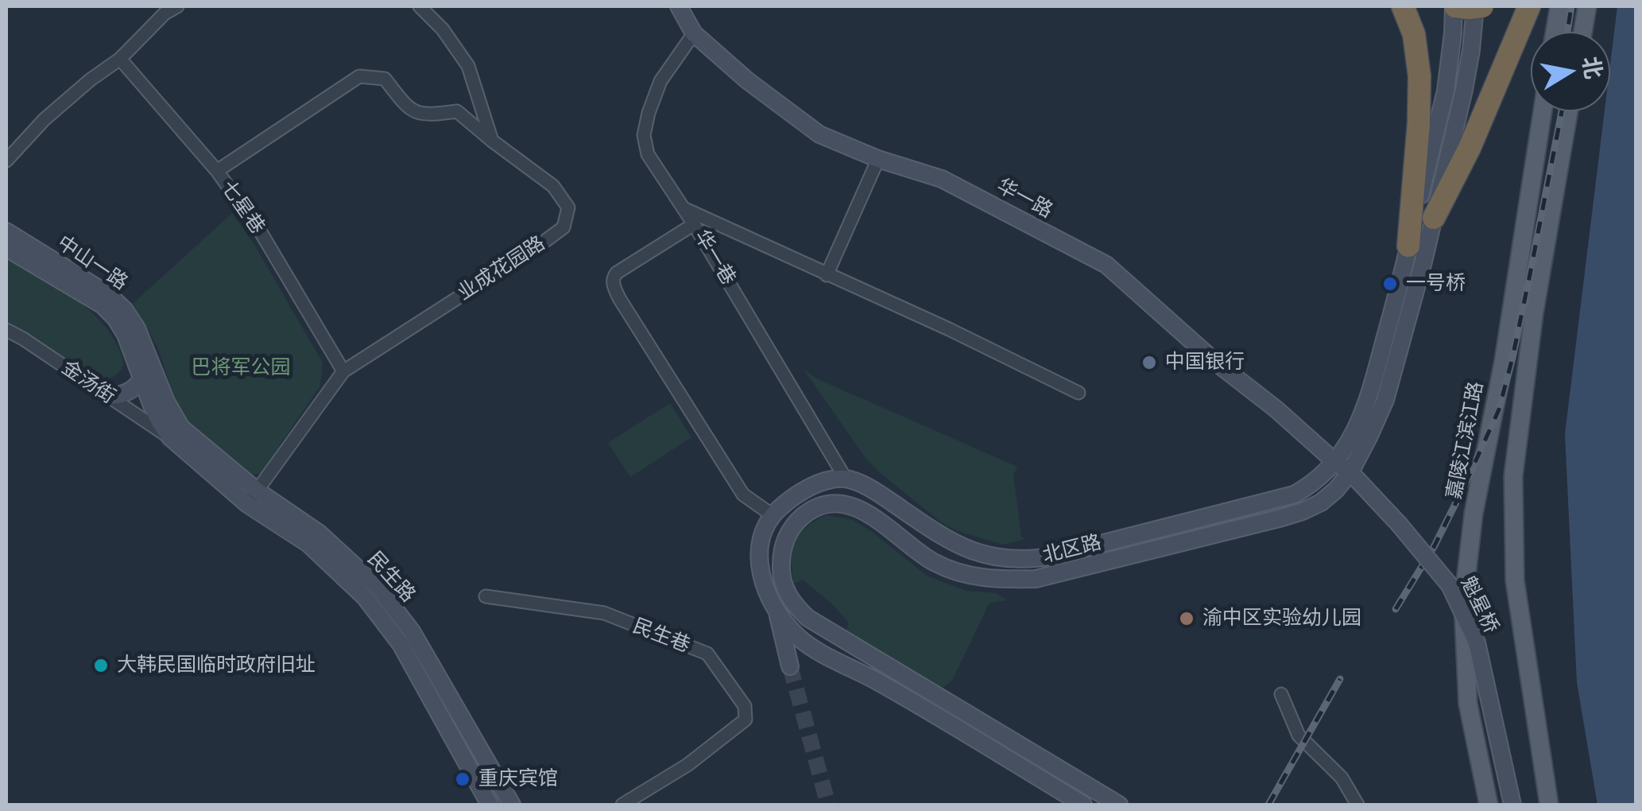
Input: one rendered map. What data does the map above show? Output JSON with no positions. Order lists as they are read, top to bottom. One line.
{"streets":{"main road":["华一路","中山一路","嘉陵江滨江路","北区路","民生路","魁星桥"],"street":["七星巷","华一巷","业成花园路","金汤街","民生巷"]},"crossings":[["华一路","华一巷"],["华一路","北区路"],["华一路","魁星桥"],["七星巷","业成花园路"],["华一巷","北区路"],["中山一路","金汤街"],["中山一路","民生路"],["业成花园路","民生路"],["金汤街","民生路"],["北区路","魁星桥"]],"parks":["巴将军公园"],"places":["一号桥","中国银行","渝中区实验幼儿园","大韩民国临时政府旧址","重庆宾馆"],"north":"right"}
